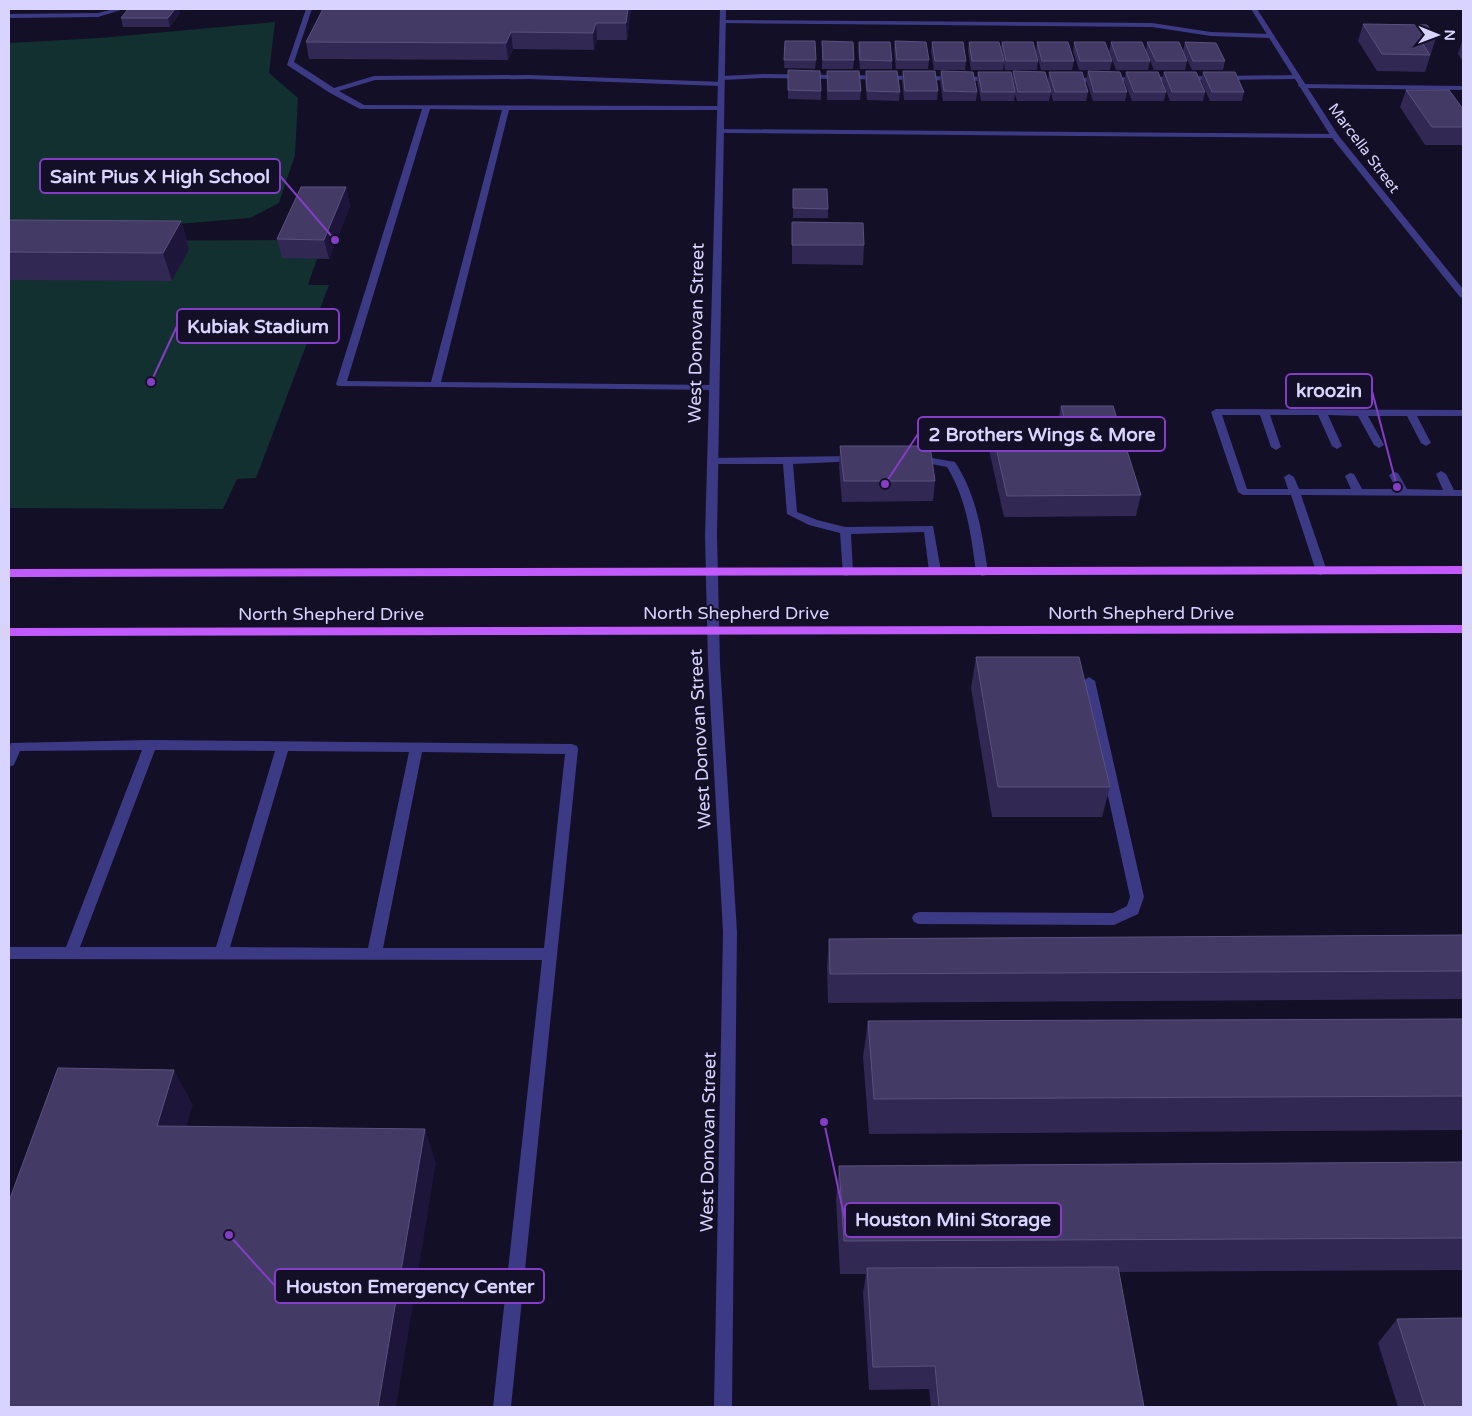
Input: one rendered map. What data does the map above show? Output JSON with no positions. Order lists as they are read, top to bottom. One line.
{"streets":{"main road":["North Shepherd Drive"],"street":["Marcella Street","West Donovan Street"]},"crossings":[["West Donovan Street","North Shepherd Drive"]],"places":["Saint Pius X High School","Kubiak Stadium","2 Brothers Wings & More","kroozin","Houston Mini Storage","Houston Emergency Center"],"north":"right"}
